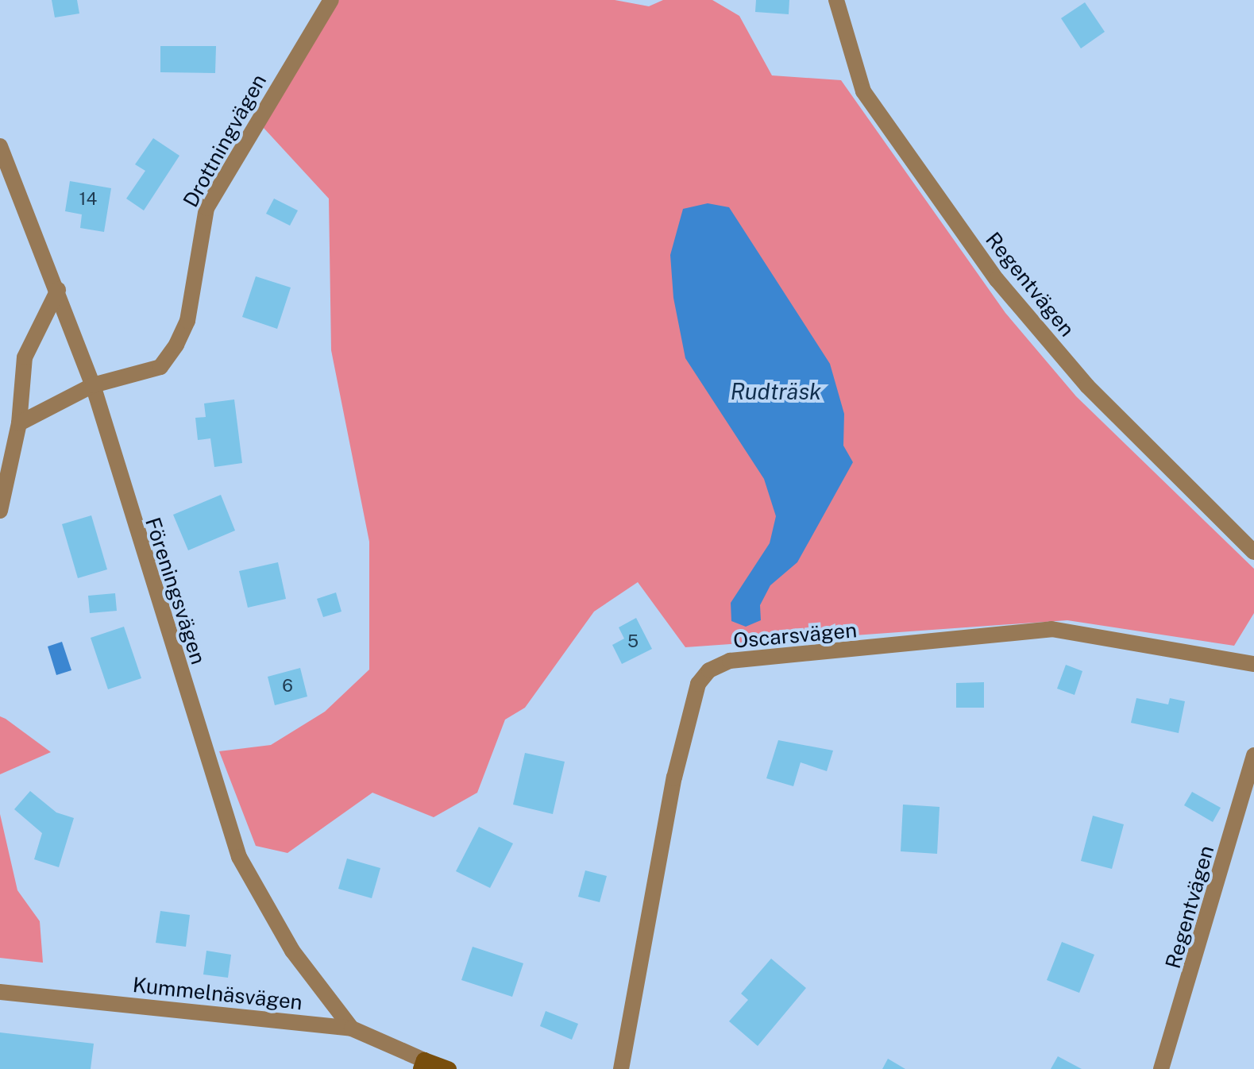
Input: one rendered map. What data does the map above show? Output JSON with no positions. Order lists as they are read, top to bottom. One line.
{"streets":{"street":["Drottningvägen","Regentvägen","Föreningsvägen","Oscarsvägen","Kummelnäsvägen"]},"crossings":[["Drottningvägen","Föreningsvägen"],["Föreningsvägen","Kummelnäsvägen"]],"water":["Rudträsk"],"house_numbers":["14","5","6"]}
